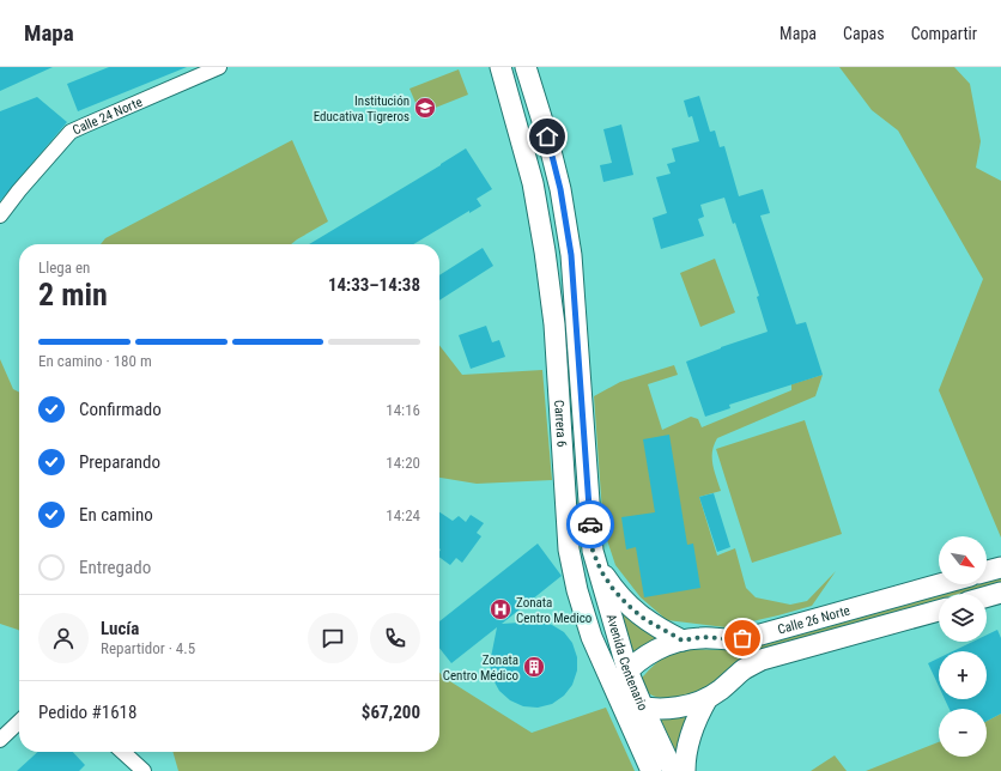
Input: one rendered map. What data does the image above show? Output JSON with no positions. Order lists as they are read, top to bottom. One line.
{"streets":{"main road":["Carrera 6","Calle 26 Norte","Avenida Centenario"],"street":["Calle 24 Norte"]},"crossings":[["Carrera 6","Calle 26 Norte"],["Calle 26 Norte","Avenida Centenario"]],"places":{"school or university":["Institución Educativa Tigreros"],"hospital":["Zonata Centro Medico"],"building":["Zonata Centro Médico"]},"north":"bottom right","page":{"header":"Mapa","nav":["Mapa","Capas","Compartir"],"heading":["2 min","Llega en","14:33–14:38"],"panel":["Lucía","Repartidor · 4.5","Pedido #1618","$67,200"],"bar":"En camino · 180 m","list":[["Confirmado","14:16"],["Preparando","14:20"],["En camino","14:24"],"Entregado"],"map_buttons":["+","−"]}}
